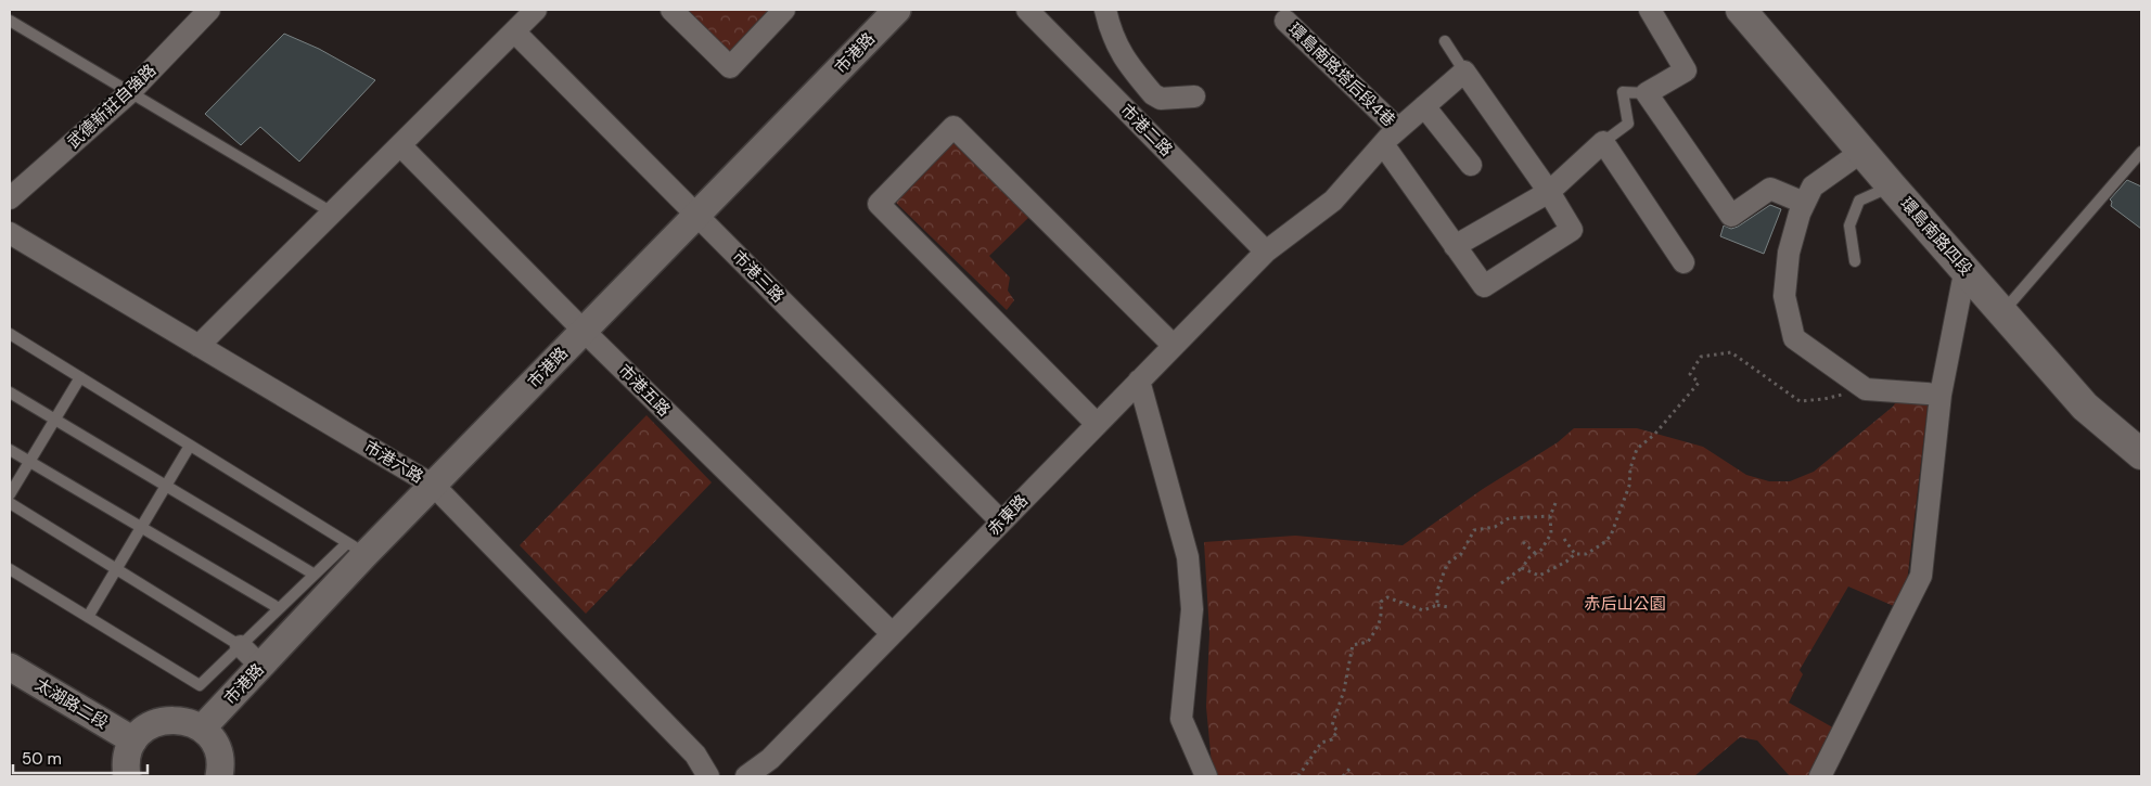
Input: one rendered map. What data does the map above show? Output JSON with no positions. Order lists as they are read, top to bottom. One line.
{"streets":{"main road":["環島南路四段"],"street":["市港路","環島南路塔后段4巷","武德新莊自強路","市港二路","市港三路","市港五路","市港六路","赤東路","太湖路二段"]},"crossings":[["市港路","市港三路"],["市港路","市港五路"],["市港路","市港六路"],["環島南路塔后段4巷","赤東路"],["市港二路","赤東路"],["市港三路","赤東路"],["市港五路","赤東路"]],"parks":["赤后山公園"],"scale_bar":"50 m"}
